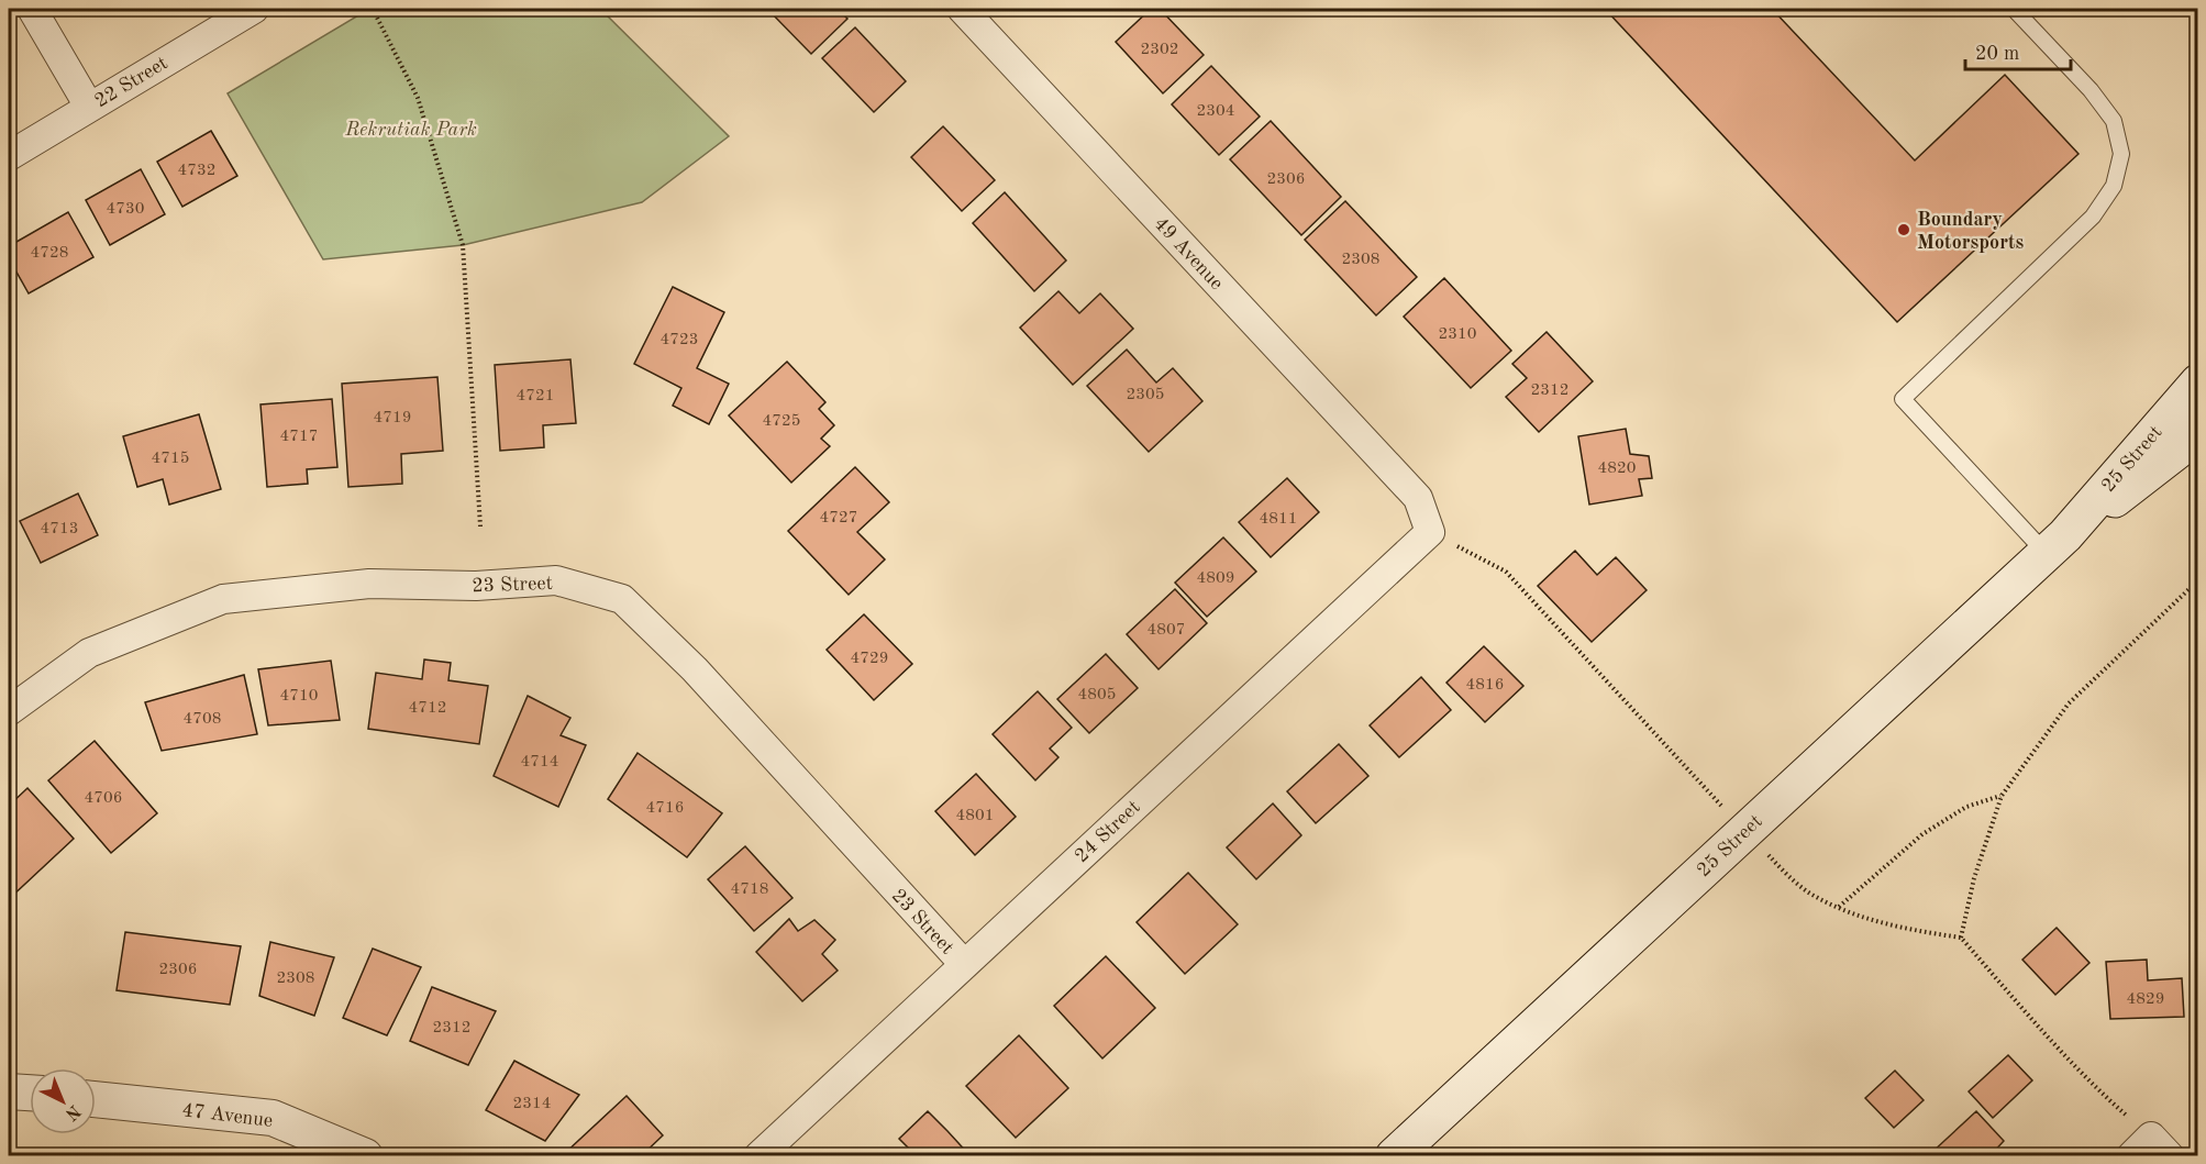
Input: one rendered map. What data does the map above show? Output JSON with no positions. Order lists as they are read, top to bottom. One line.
{"streets":{"main road":["25 Street"],"street":["22 Street","49 Avenue","23 Street","24 Street","47 Avenue"]},"crossings":[["49 Avenue","24 Street"],["23 Street","24 Street"]],"parks":["Rekrutiak Park"],"places":["Boundary Motorsports"],"house_numbers":["2302","2304","4732","2306","4730","4728","2308","2310","4723","2312","2305","4721","4719","4725","4717","4715","4820","4727","4811","4713","4809","4807","4729","4816","4805","4710","4712","4708","4714","4706","4716","4801","4718","2306","2308","4829","2312","2314"],"scale_bar":"20 m","north":"bottom right"}
